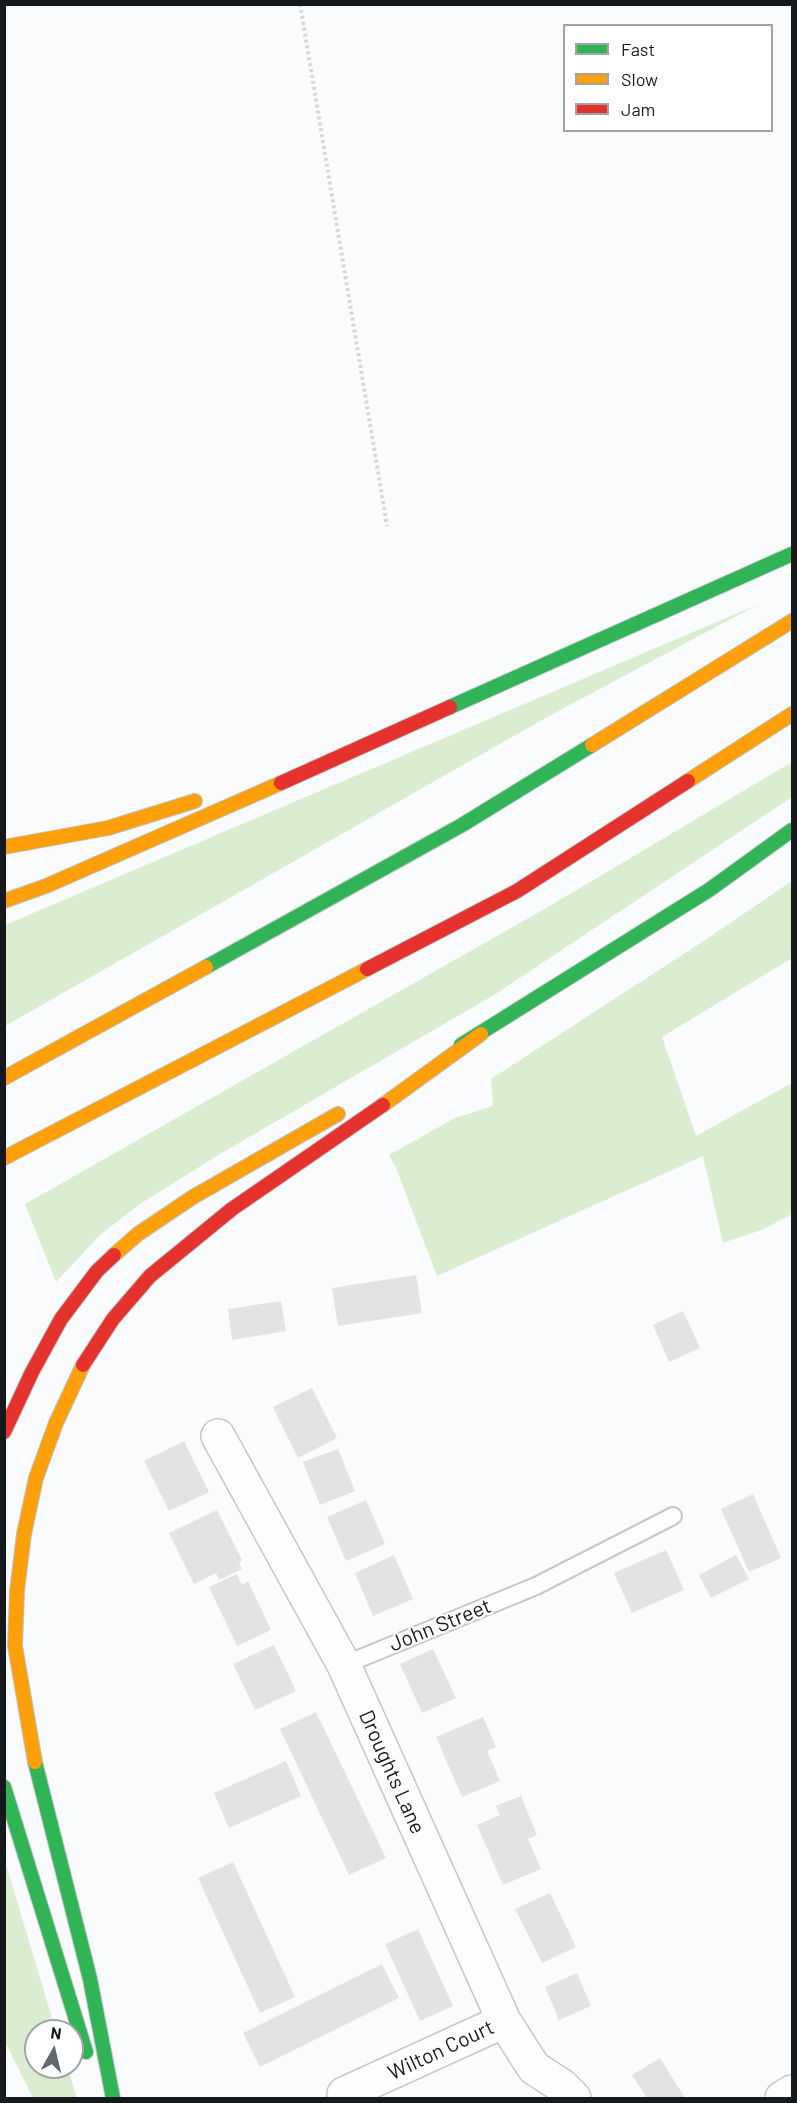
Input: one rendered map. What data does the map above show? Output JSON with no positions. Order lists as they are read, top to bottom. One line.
{"streets":{"street":["Droughts Lane","Wilton Court"],"lane":["John Street"]},"crossings":[["John Street","Droughts Lane"],["Droughts Lane","Wilton Court"]],"legend":["Fast","Slow","Jam"],"north":"top"}
